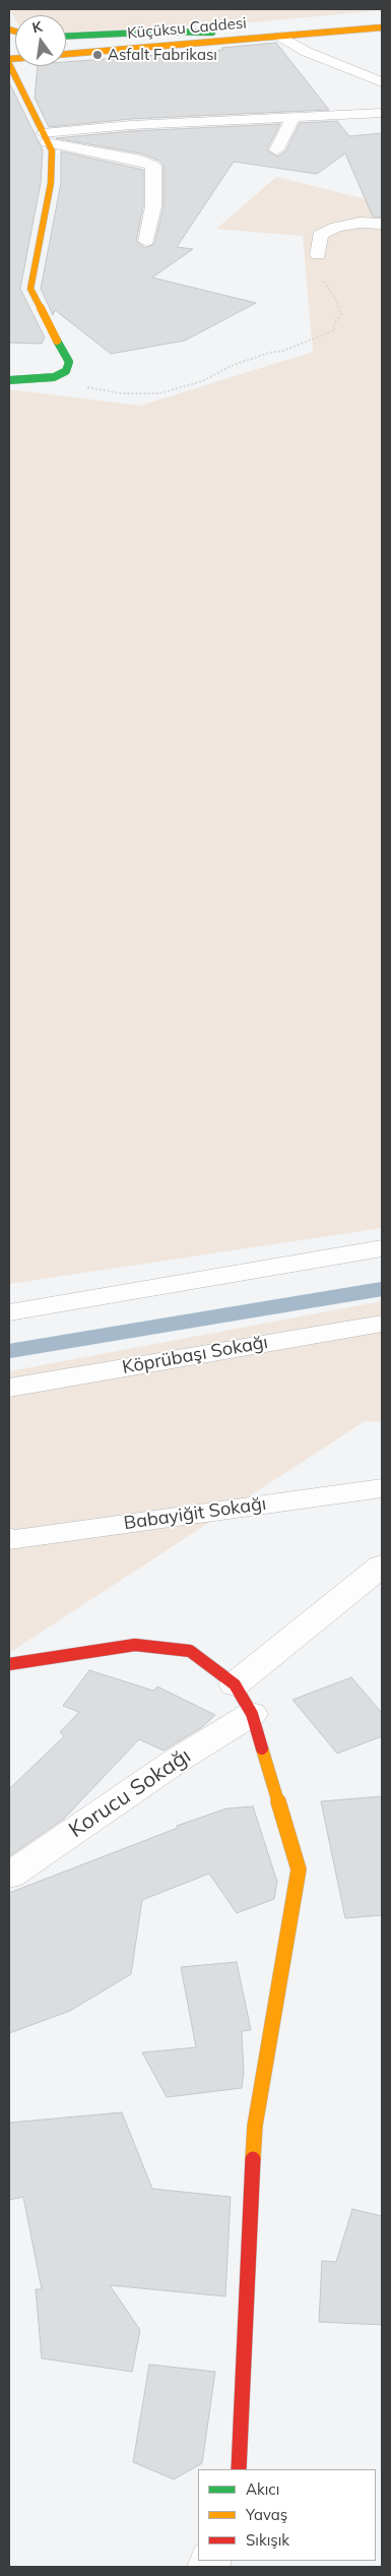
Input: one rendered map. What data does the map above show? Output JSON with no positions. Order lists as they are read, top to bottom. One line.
{"streets":{"street":["Küçüksu Caddesi","Köprübaşı Sokağı","Babayiğit Sokağı","Korucu Sokağı"]},"places":["Asfalt Fabrikası"],"legend":["Akıcı","Yavaş","Sıkışık"],"north":"top"}
